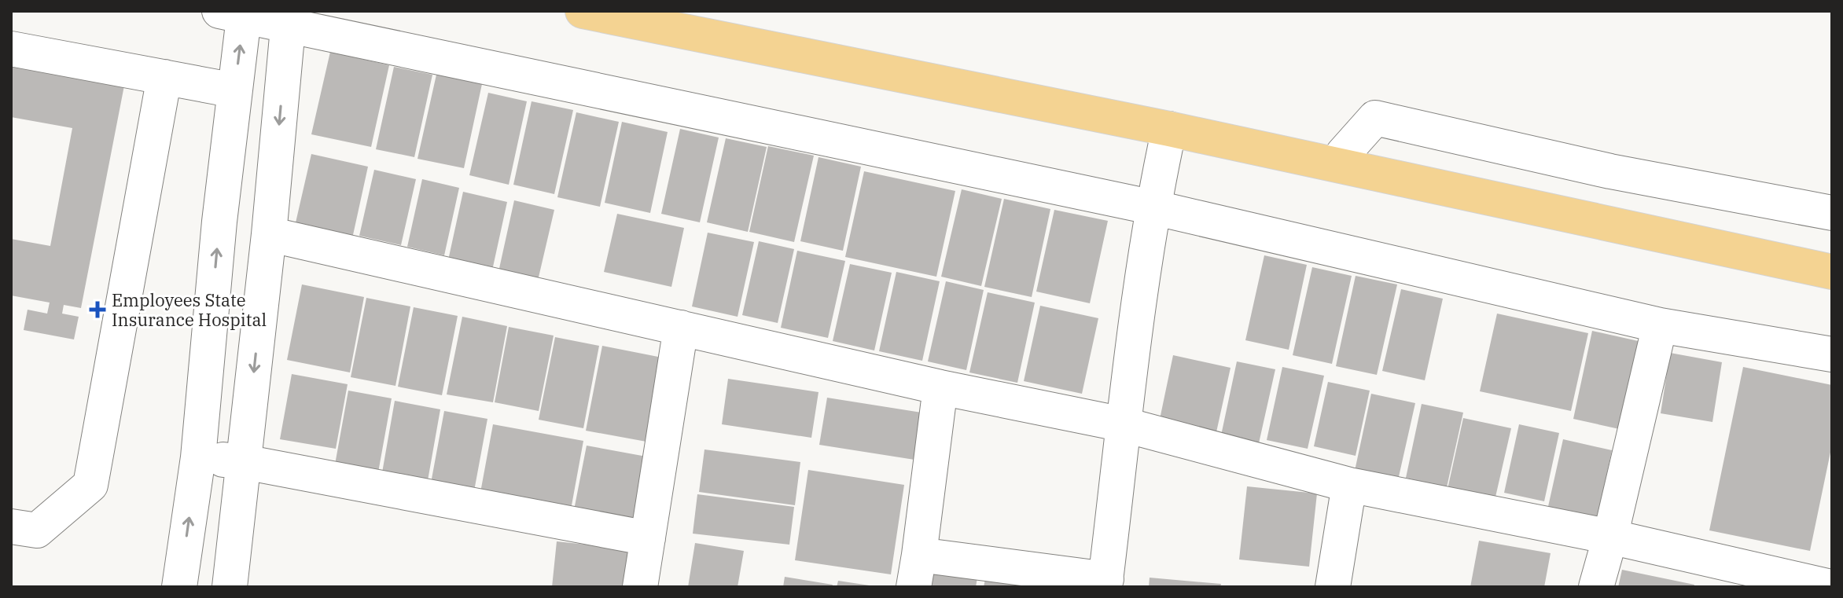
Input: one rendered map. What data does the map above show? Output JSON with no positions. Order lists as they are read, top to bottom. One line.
{"places":{"health":["Employees State Insurance Hospital"]}}
